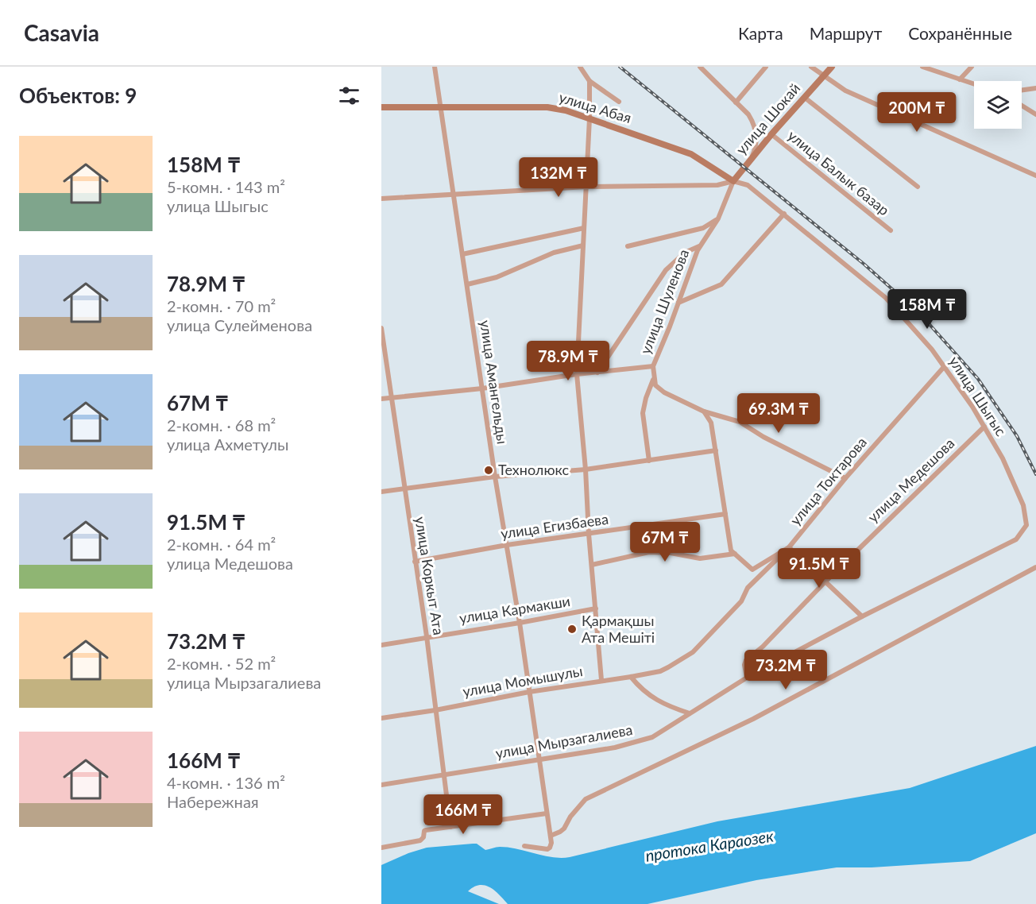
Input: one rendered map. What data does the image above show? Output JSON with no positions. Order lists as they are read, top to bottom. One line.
{"streets":{"street":["улица Абая","улица Шокай","улица Балык базар","улица Шуленова","улица Амангельды","улица Шыгыс","улица Медешова","улица Токтарова","улица Егизбаева","улица Коркыт Ата","улица Кармакши","улица Момышулы","улица Мырзагалиева"]},"crossings":[["улица Абая","улица Шокай"],["улица Абая","улица Шуленова"],["улица Абая","улица Амангельды"],["улица Абая","улица Шыгыс"],["улица Шокай","улица Балык базар"],["улица Шокай","улица Шуленова"],["улица Шокай","улица Шыгыс"],["улица Шуленова","улица Шыгыс"],["улица Амангельды","улица Егизбаева"],["улица Амангельды","улица Кармакши"],["улица Амангельды","улица Момышулы"],["улица Амангельды","улица Мырзагалиева"],["улица Шыгыс","улица Медешова"],["улица Шыгыс","улица Токтарова"],["улица Шыгыс","улица Мырзагалиева"],["улица Медешова","улица Мырзагалиева"],["улица Токтарова","улица Момышулы"],["улица Егизбаева","улица Коркыт Ата"],["улица Коркыт Ата","улица Кармакши"],["улица Коркыт Ата","улица Момышулы"],["улица Коркыт Ата","улица Мырзагалиева"]],"water":["протока Караозек"],"places":["Технолюкс","Қармақшы Ата Мешіті"],"page":{"header":"Casavia","nav":["Карта","Маршрут","Сохранённые"],"heading":"Объектов: 9","price":["200M ₸","132M ₸","158M ₸","78.9M ₸","69.3M ₸","67M ₸","91.5M ₸","73.2M ₸","166M ₸"],"list":[{"name":"158M ₸","note":"5-комн. · 143 m² · улица Шыгыс"},{"name":"78.9M ₸","note":"2-комн. · 70 m² · улица Сулейменова"},{"name":"67M ₸","note":"2-комн. · 68 m² · улица Ахметулы"},{"name":"91.5M ₸","note":"2-комн. · 64 m² · улица Медешова"},{"name":"73.2M ₸","note":"2-комн. · 52 m² · улица Мырзагалиева"},{"name":"166M ₸","note":"4-комн. · 136 m² · Набережная"}]}}
